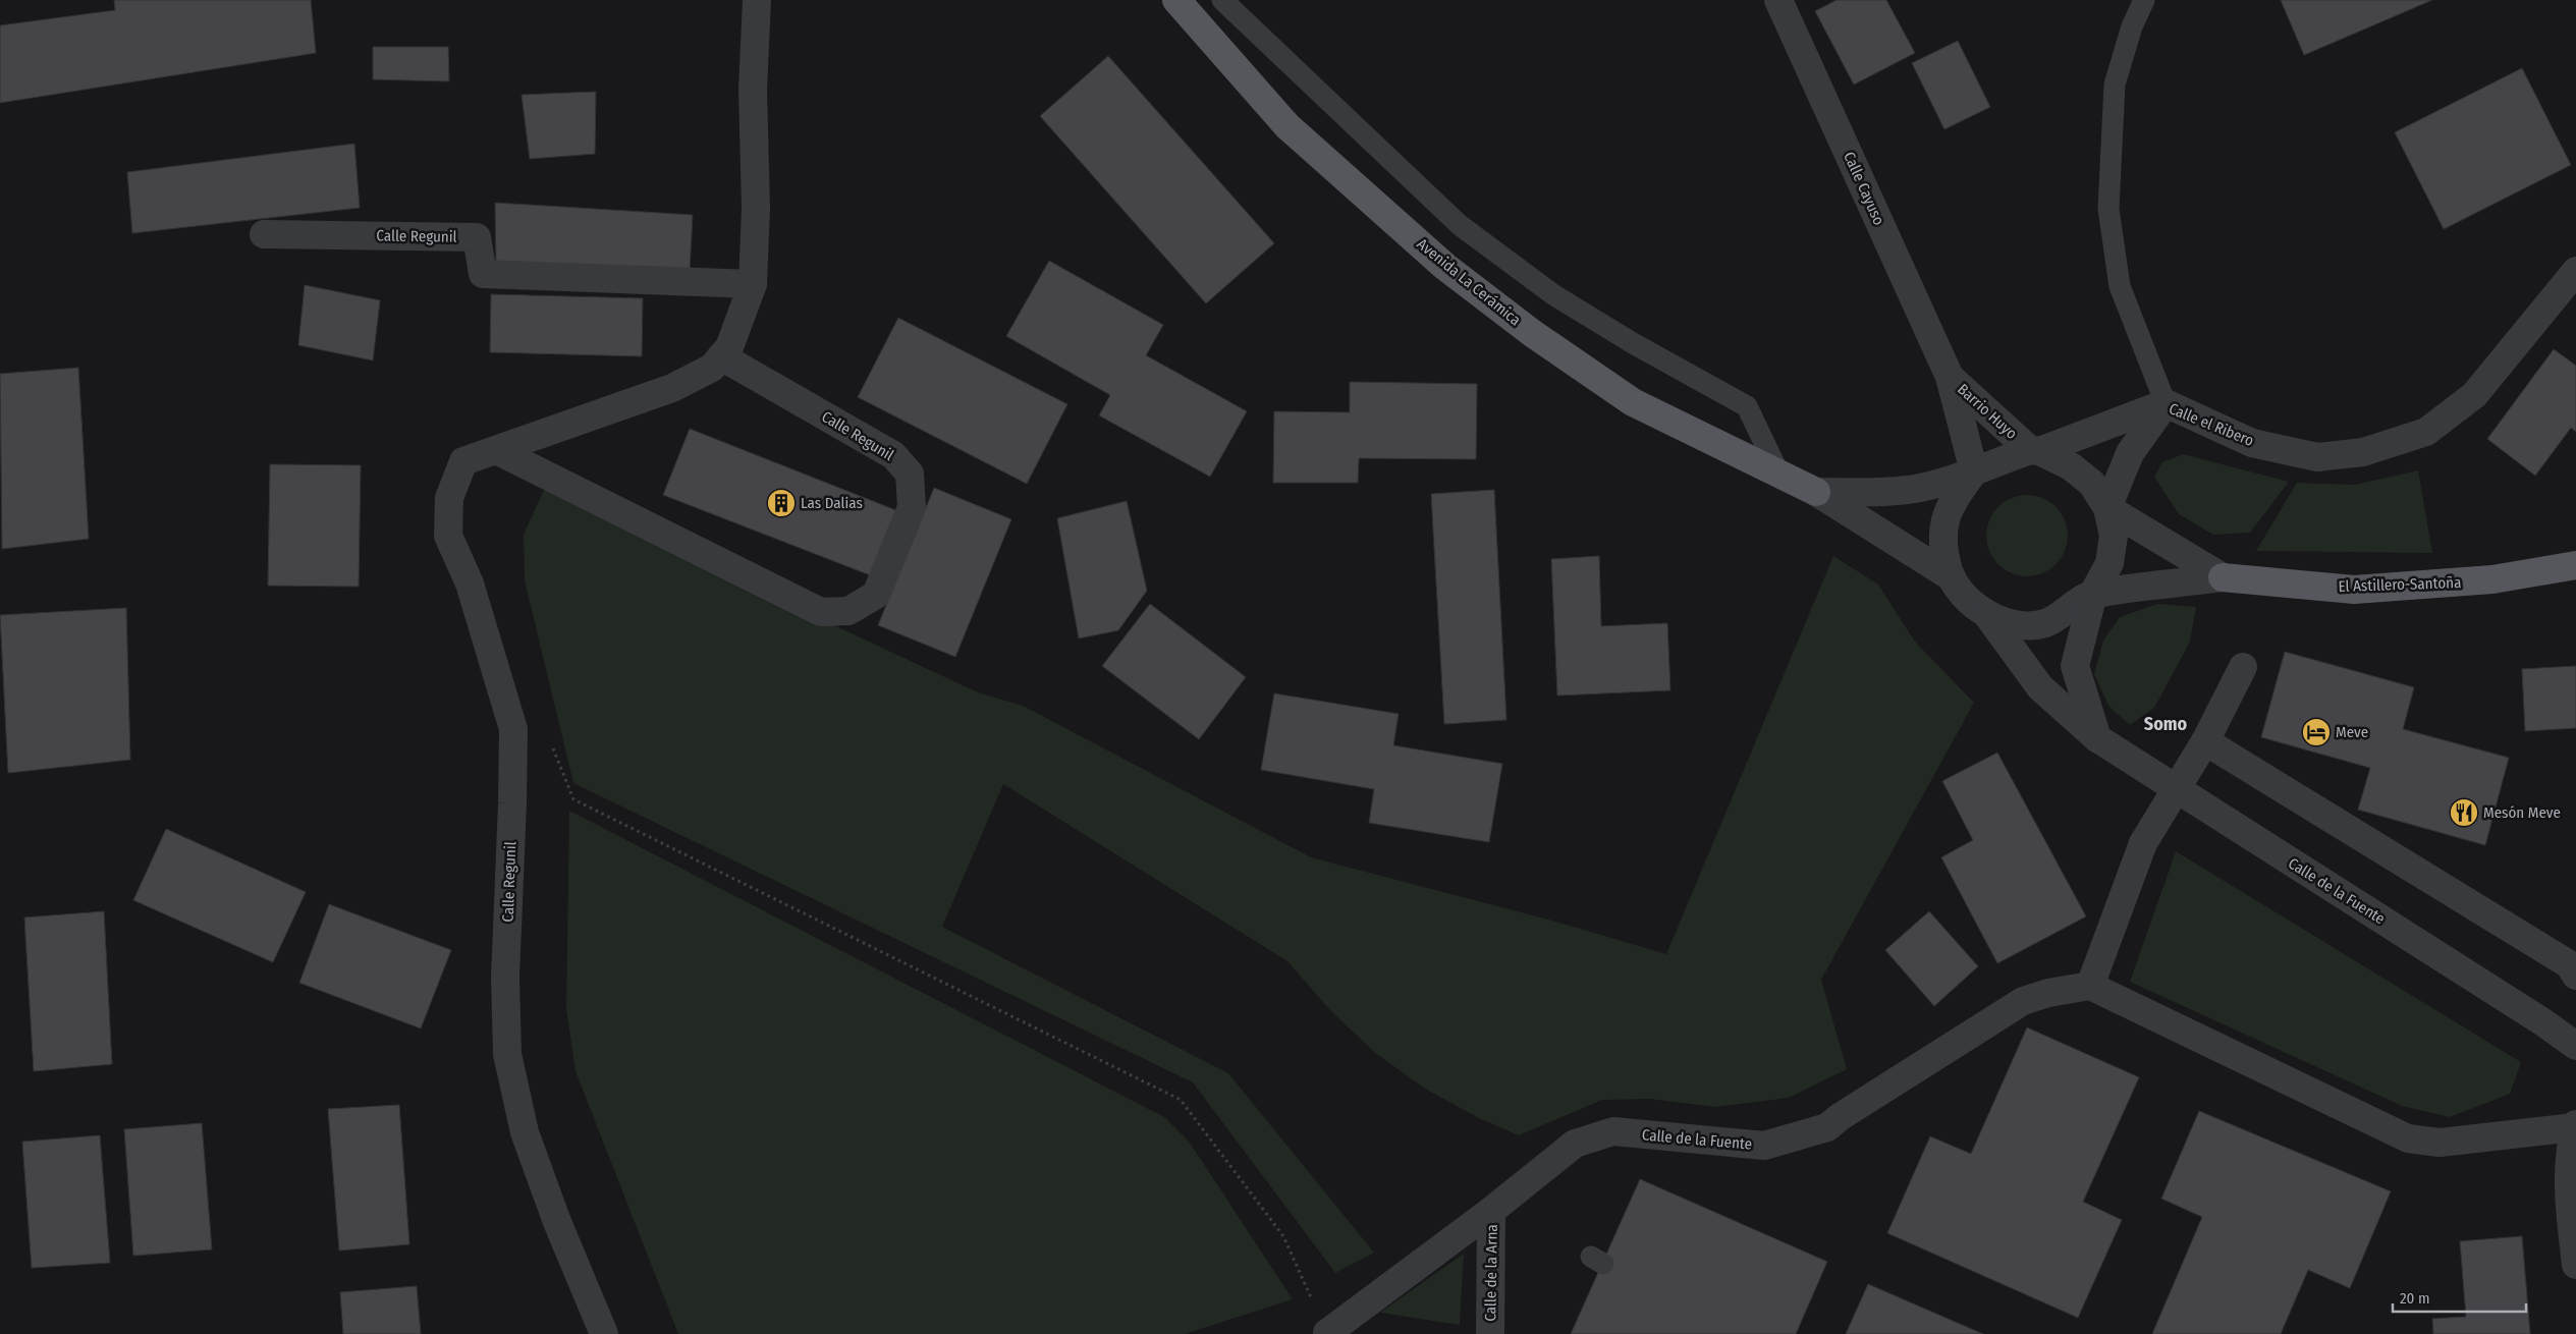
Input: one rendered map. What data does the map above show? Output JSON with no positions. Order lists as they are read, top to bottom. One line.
{"streets":{"main road":["Avenida La Cerámica","El Astillero-Santoña"],"street":["Calle Cayuso","Calle Regunil","Barrio Huyo","Calle el Ribero","Calle de la Fuente","Calle de la Arna"]},"crossings":[["Calle Cayuso","Barrio Huyo"],["Barrio Huyo","Calle el Ribero"],["Barrio Huyo","Calle de la Fuente"],["Calle el Ribero","Calle de la Fuente"],["Calle de la Fuente","Calle de la Arna"]],"districts":["Somo"],"places":{"building":["Las Dalias"],"hotel":["Meve"],"restaurant":["Mesón Meve"]},"scale_bar":"20 m"}
